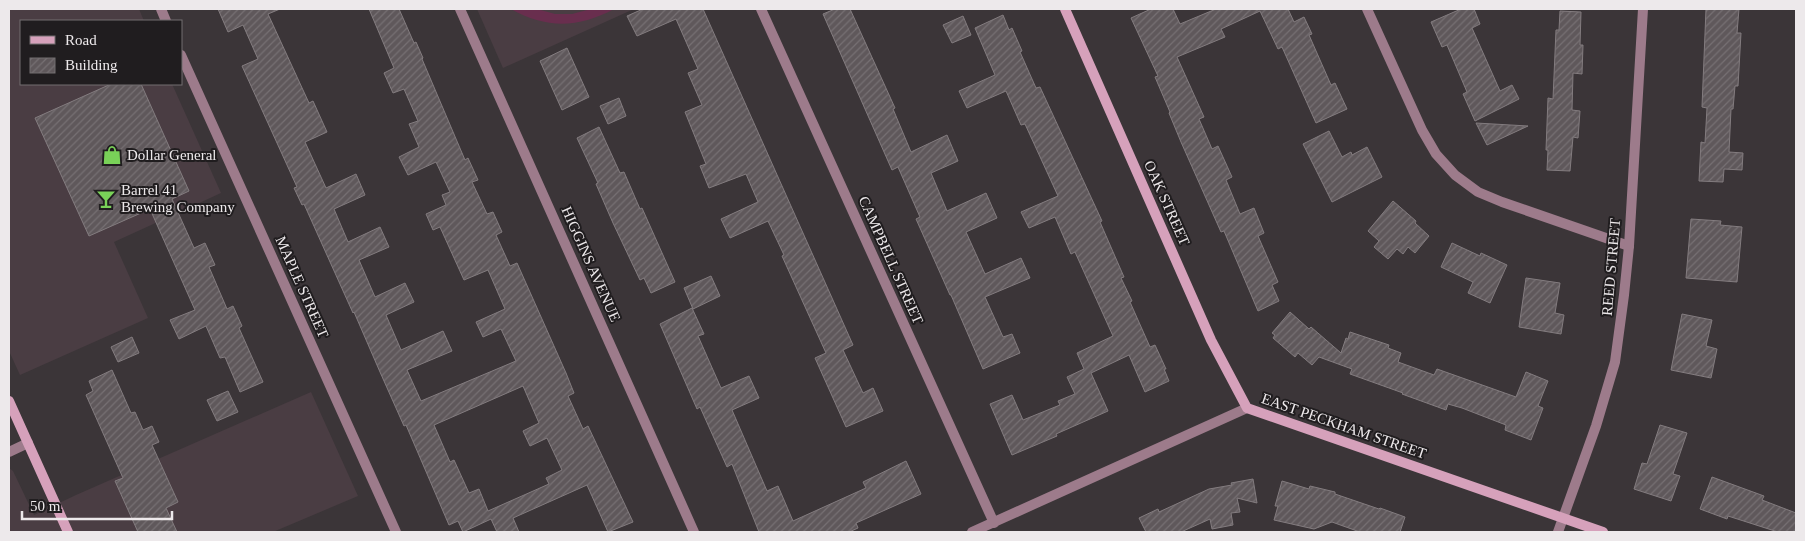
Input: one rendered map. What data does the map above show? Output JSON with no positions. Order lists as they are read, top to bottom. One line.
{"streets":{"street":["OAK STREET","CAMPBELL STREET","HIGGINS AVENUE","REED STREET","MAPLE STREET","EAST PECKHAM STREET"]},"crossings":[["OAK STREET","EAST PECKHAM STREET"],["CAMPBELL STREET","EAST PECKHAM STREET"],["REED STREET","EAST PECKHAM STREET"]],"places":{"shop":["Dollar General"],"bar":["Barrel 41 Brewing Company"]},"legend":["Road","Building"],"scale_bar":"50 m"}
